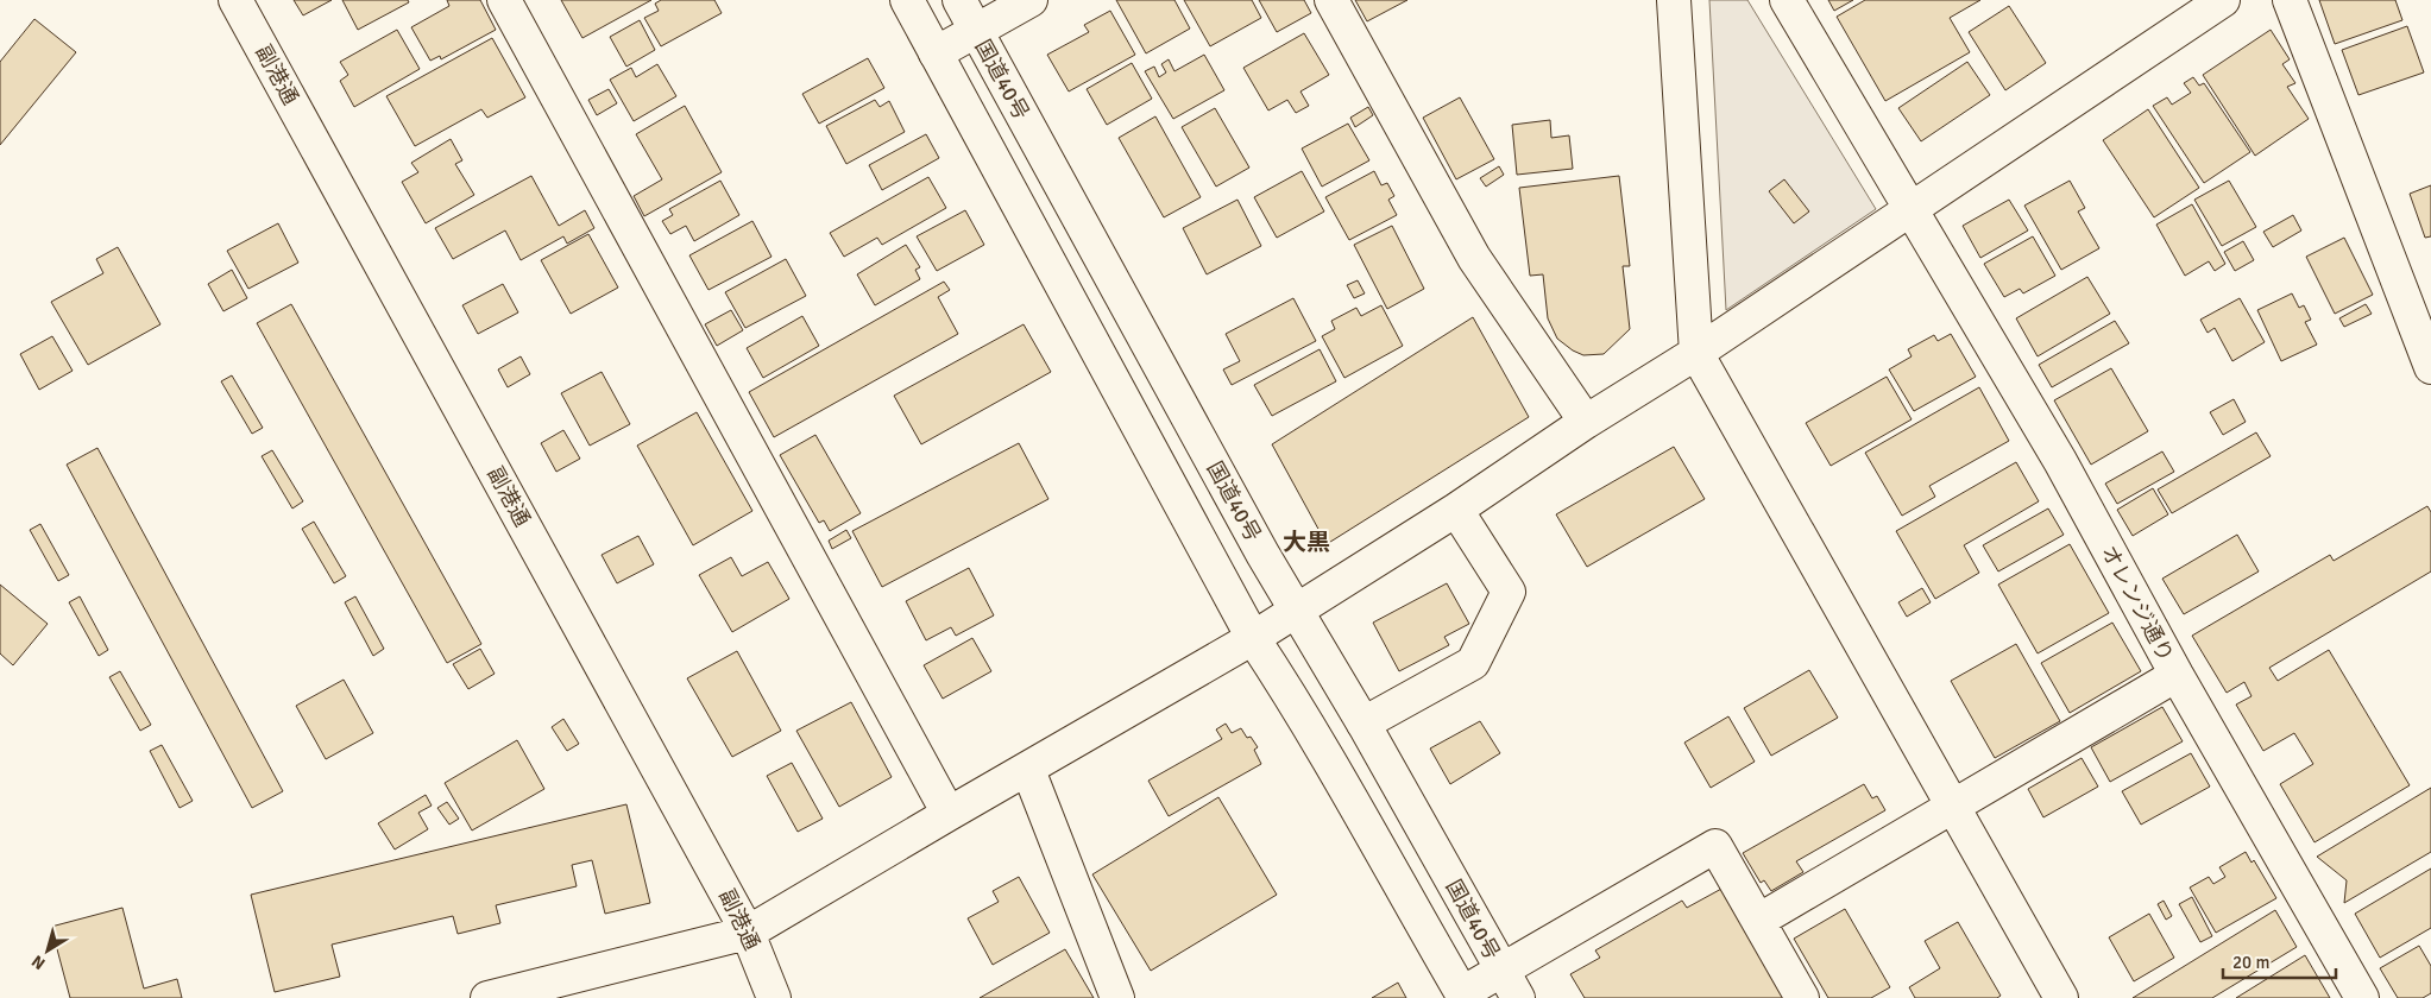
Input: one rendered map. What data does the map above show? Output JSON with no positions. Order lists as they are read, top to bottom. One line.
{"streets":{"main road":["副港通","国道40号","オレンジ通り"]},"districts":["大黒"],"scale_bar":"20 m","north":"bottom left"}
